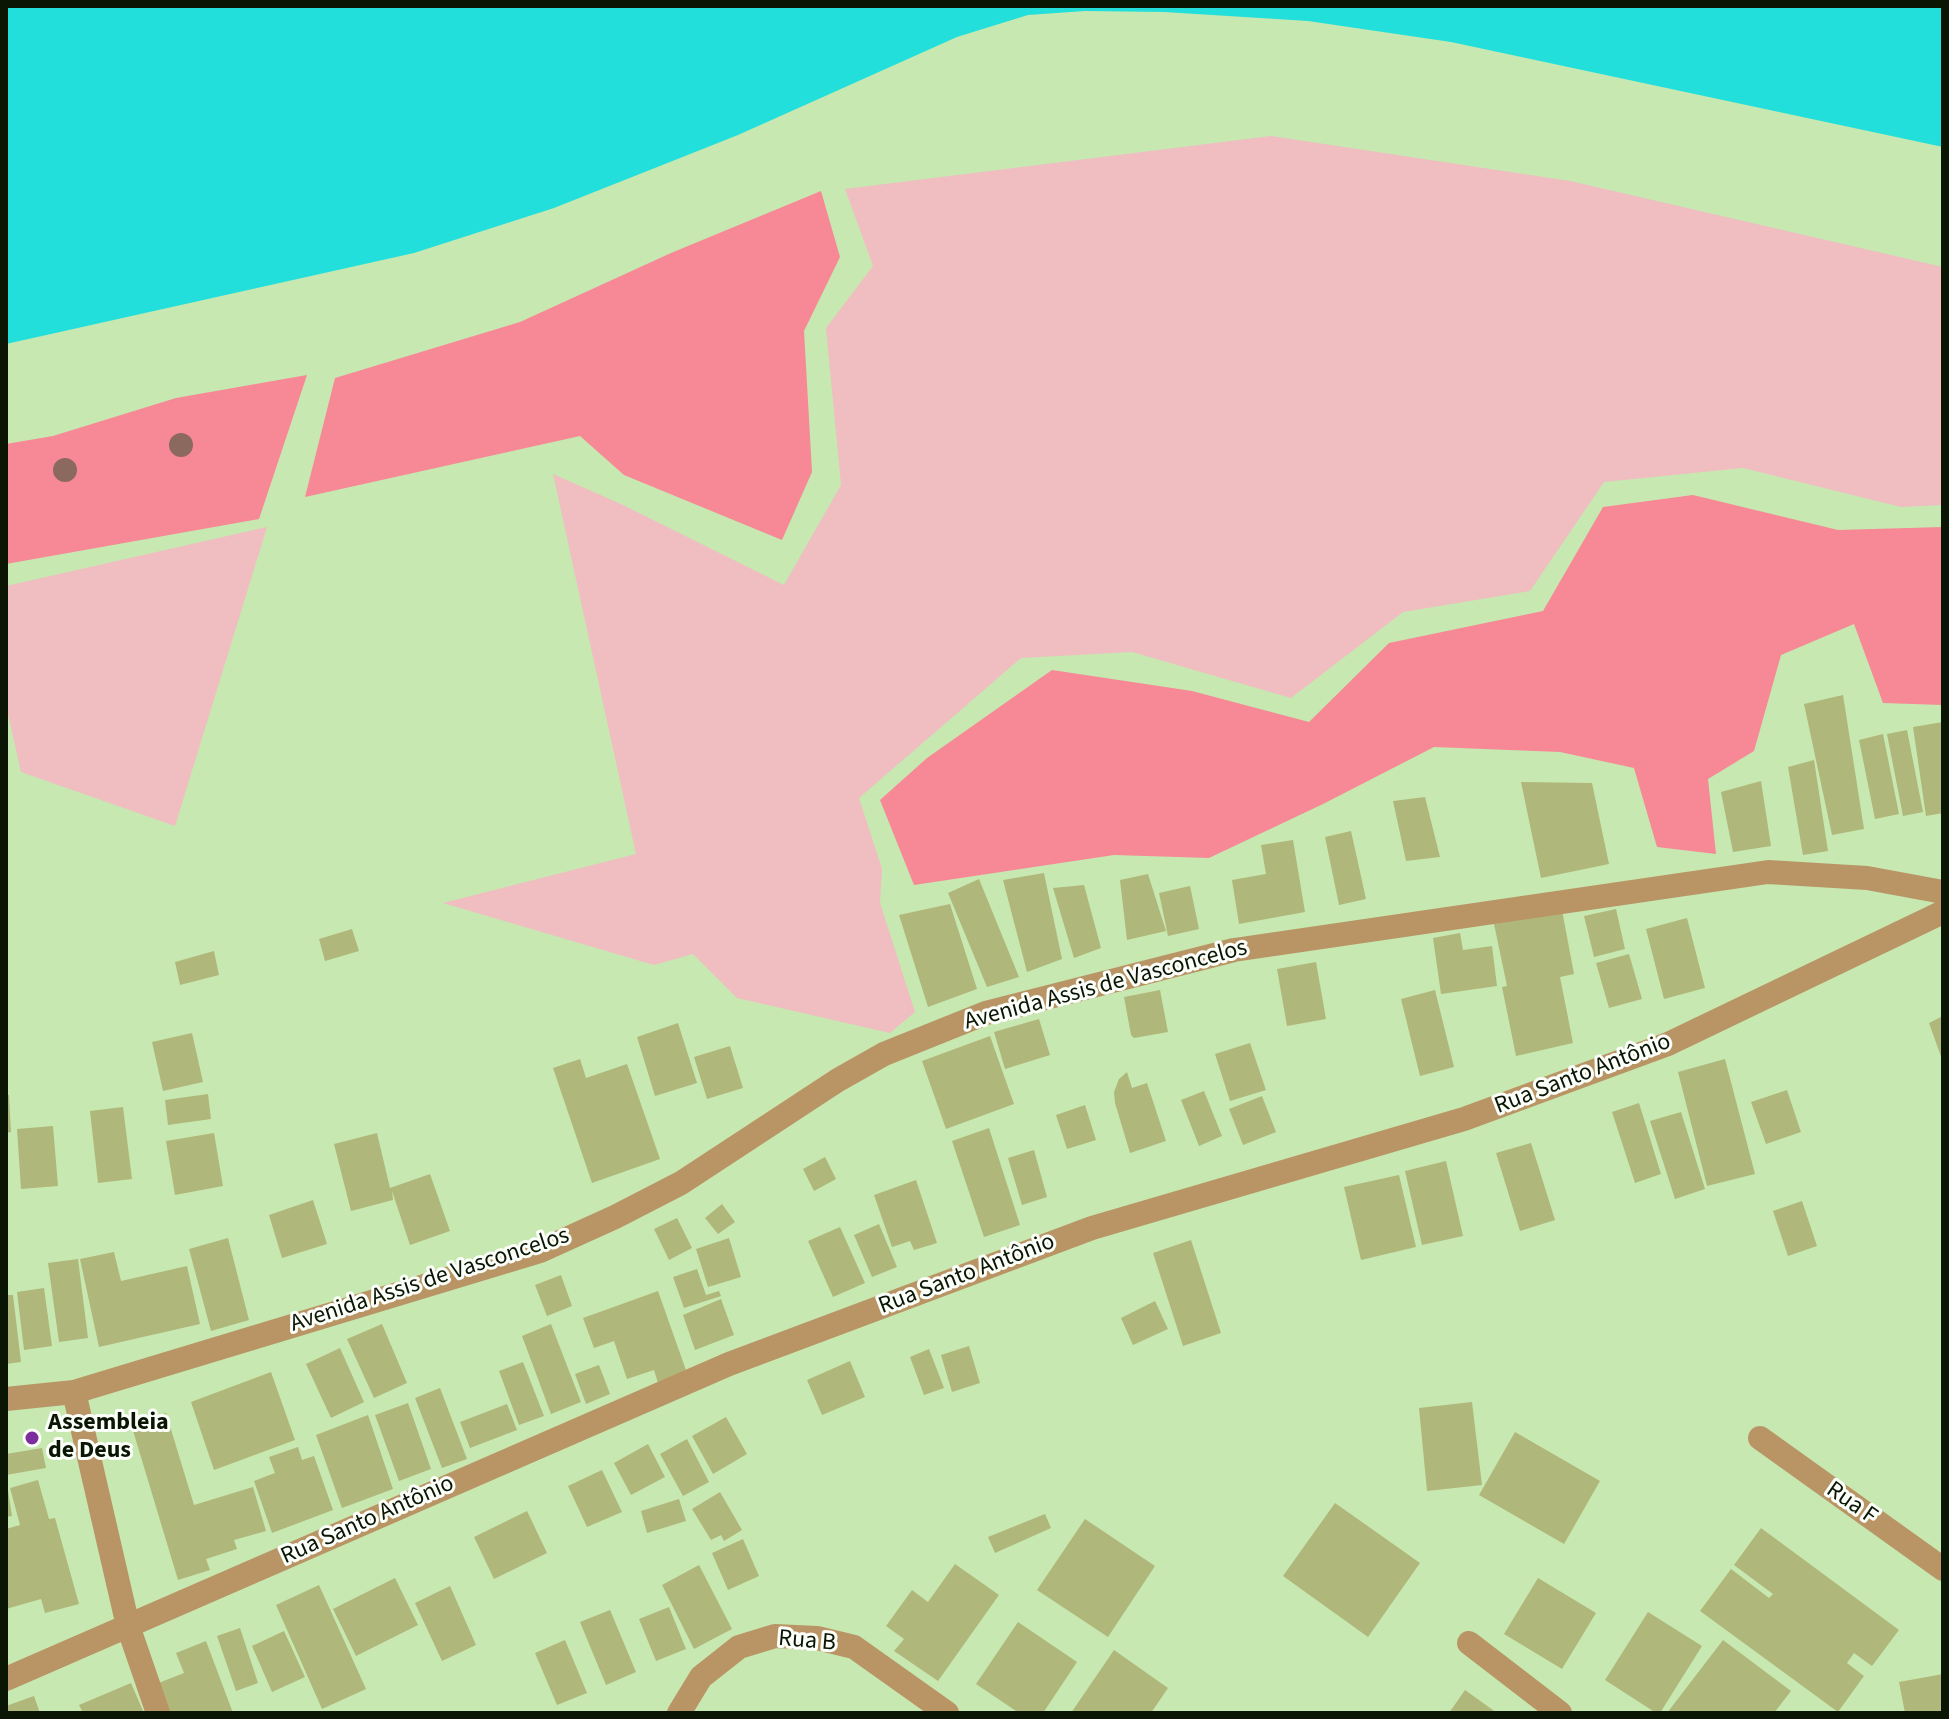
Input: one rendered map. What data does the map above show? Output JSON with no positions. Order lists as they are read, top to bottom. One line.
{"streets":{"street":["Avenida Assis de Vasconcelos","Rua Santo Antônio","Rua F","Rua B"]},"places":["Assembleia de Deus"]}
